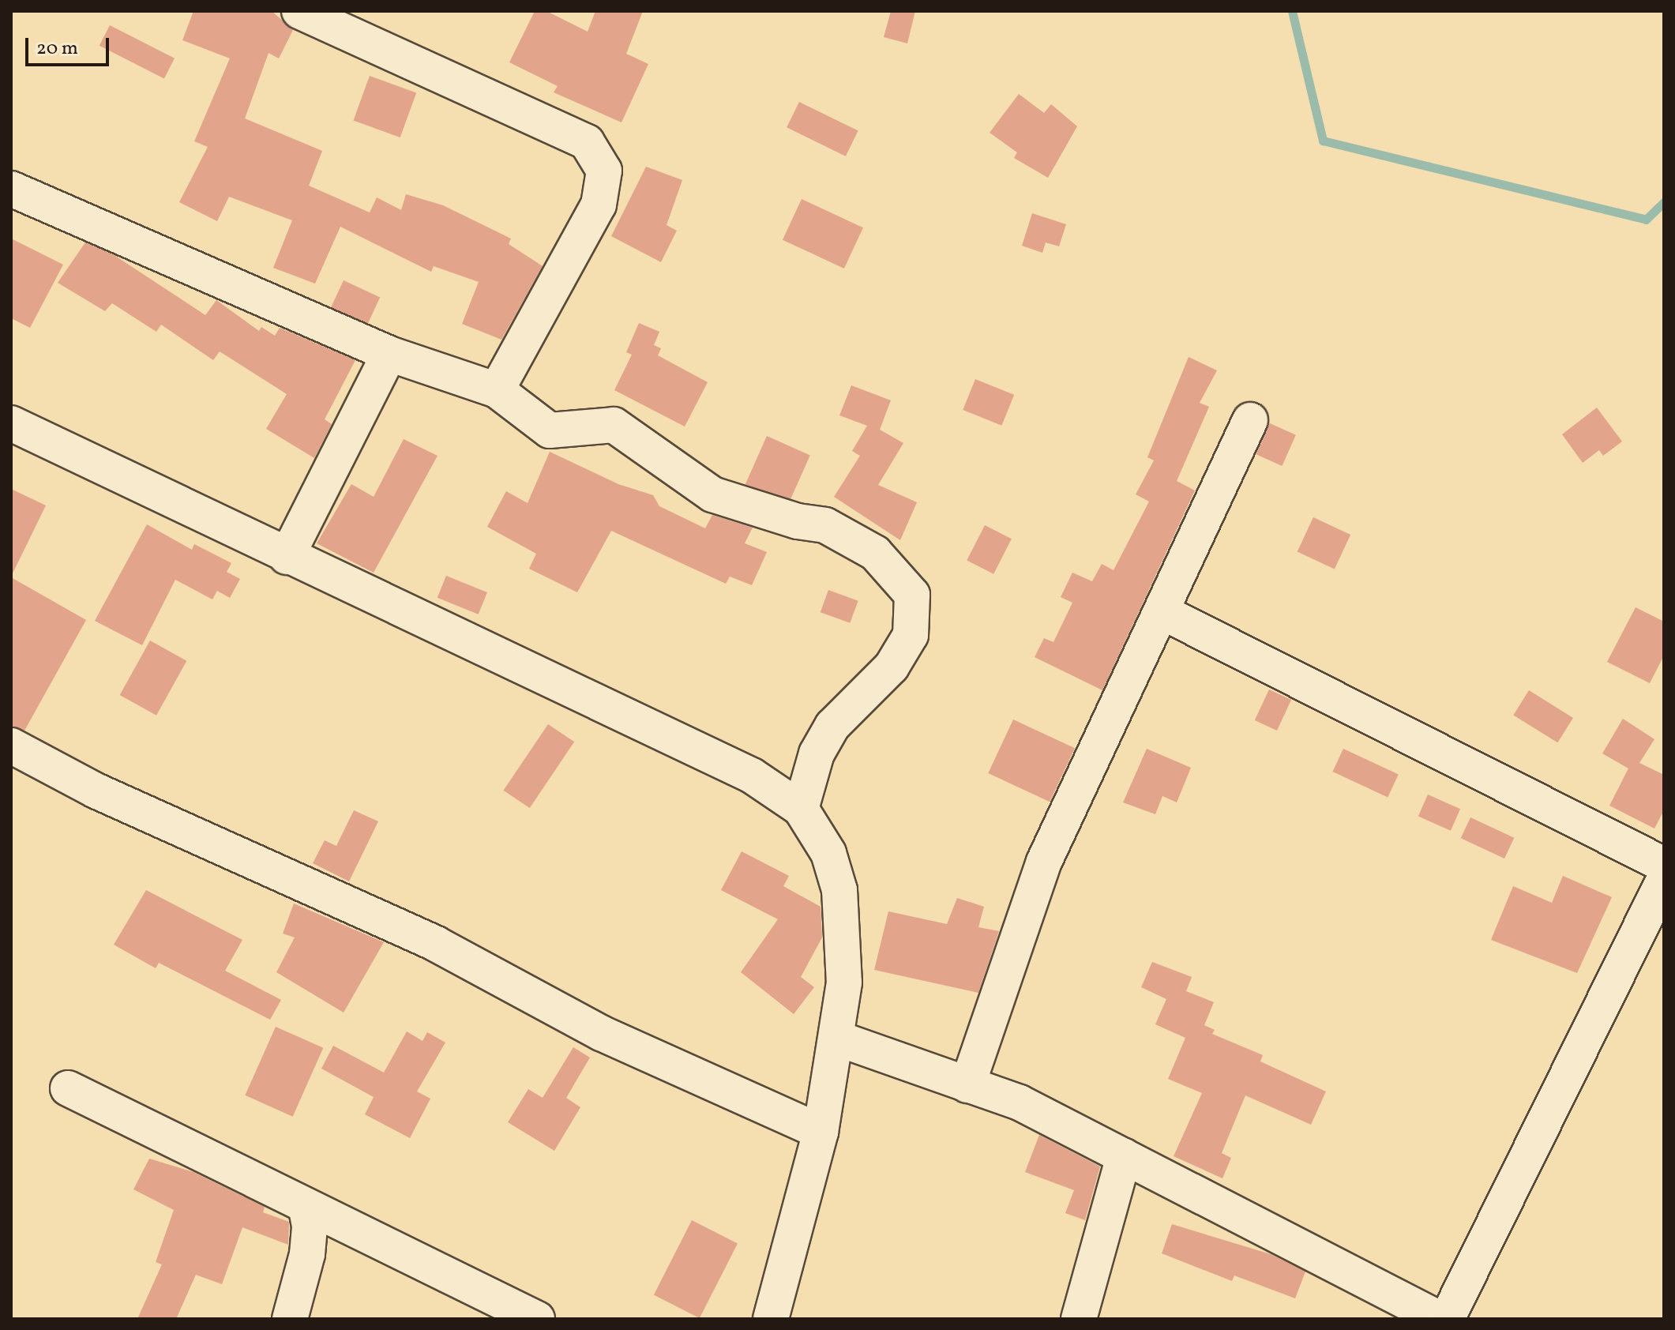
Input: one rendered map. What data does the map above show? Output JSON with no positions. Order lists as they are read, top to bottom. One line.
{"scale_bar":"20 m"}
